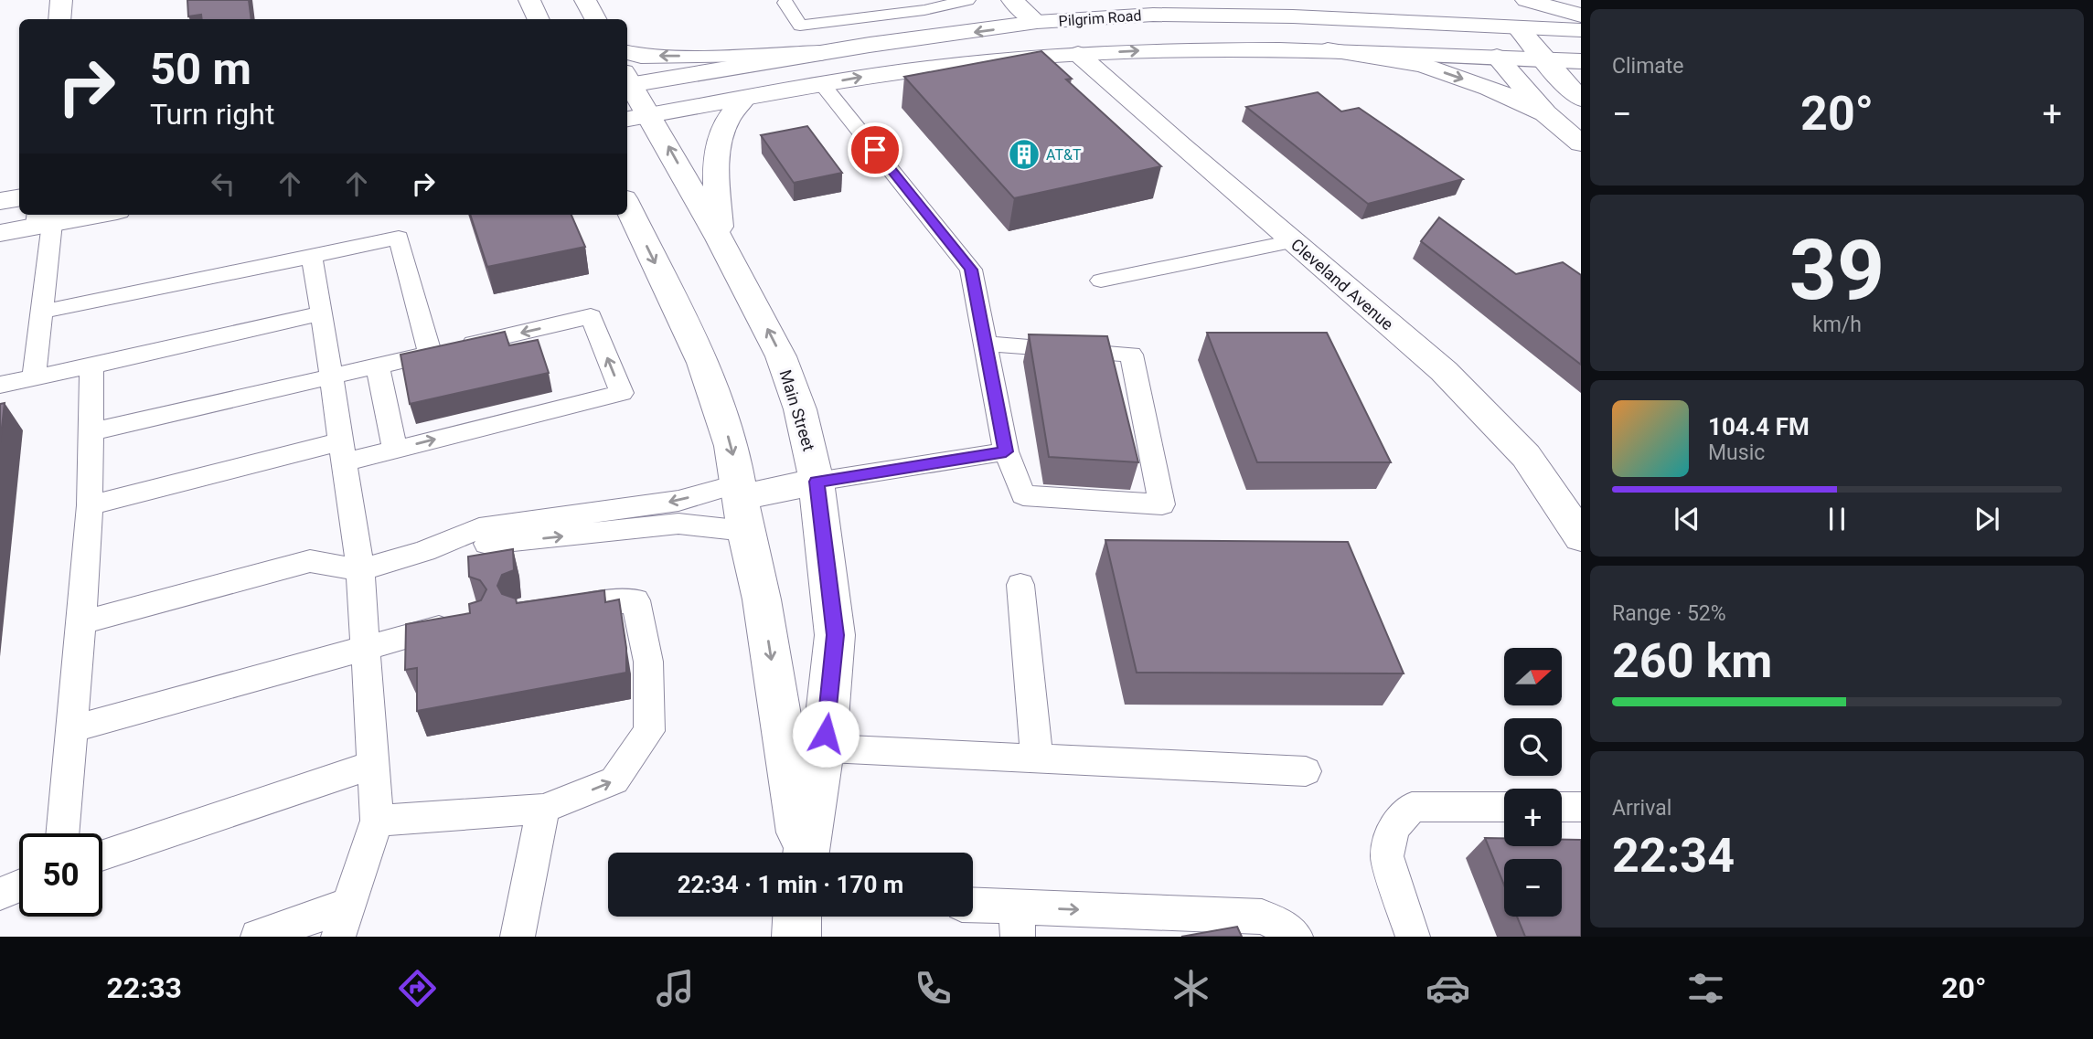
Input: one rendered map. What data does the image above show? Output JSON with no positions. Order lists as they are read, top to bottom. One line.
{"streets":{"main road":["Pilgrim Road","Cleveland Avenue","Main Street"]},"crossings":[["Pilgrim Road","Cleveland Avenue"],["Pilgrim Road","Main Street"]],"places":{"building":["AT&T"]},"north":"right","page":{"tile":["Climate",["39","km/h"],["Range · 52%","260 km"],["Arrival","22:34"]],"turn":["50 m","Turn right"],"heat":["−","20°","+"],"song":["104.4 FM","Music"],"map_buttons":["+","−"],"limit":"50","trip":"22:34 · 1 min · 170 m","tabs":["22:33","20°"]}}
